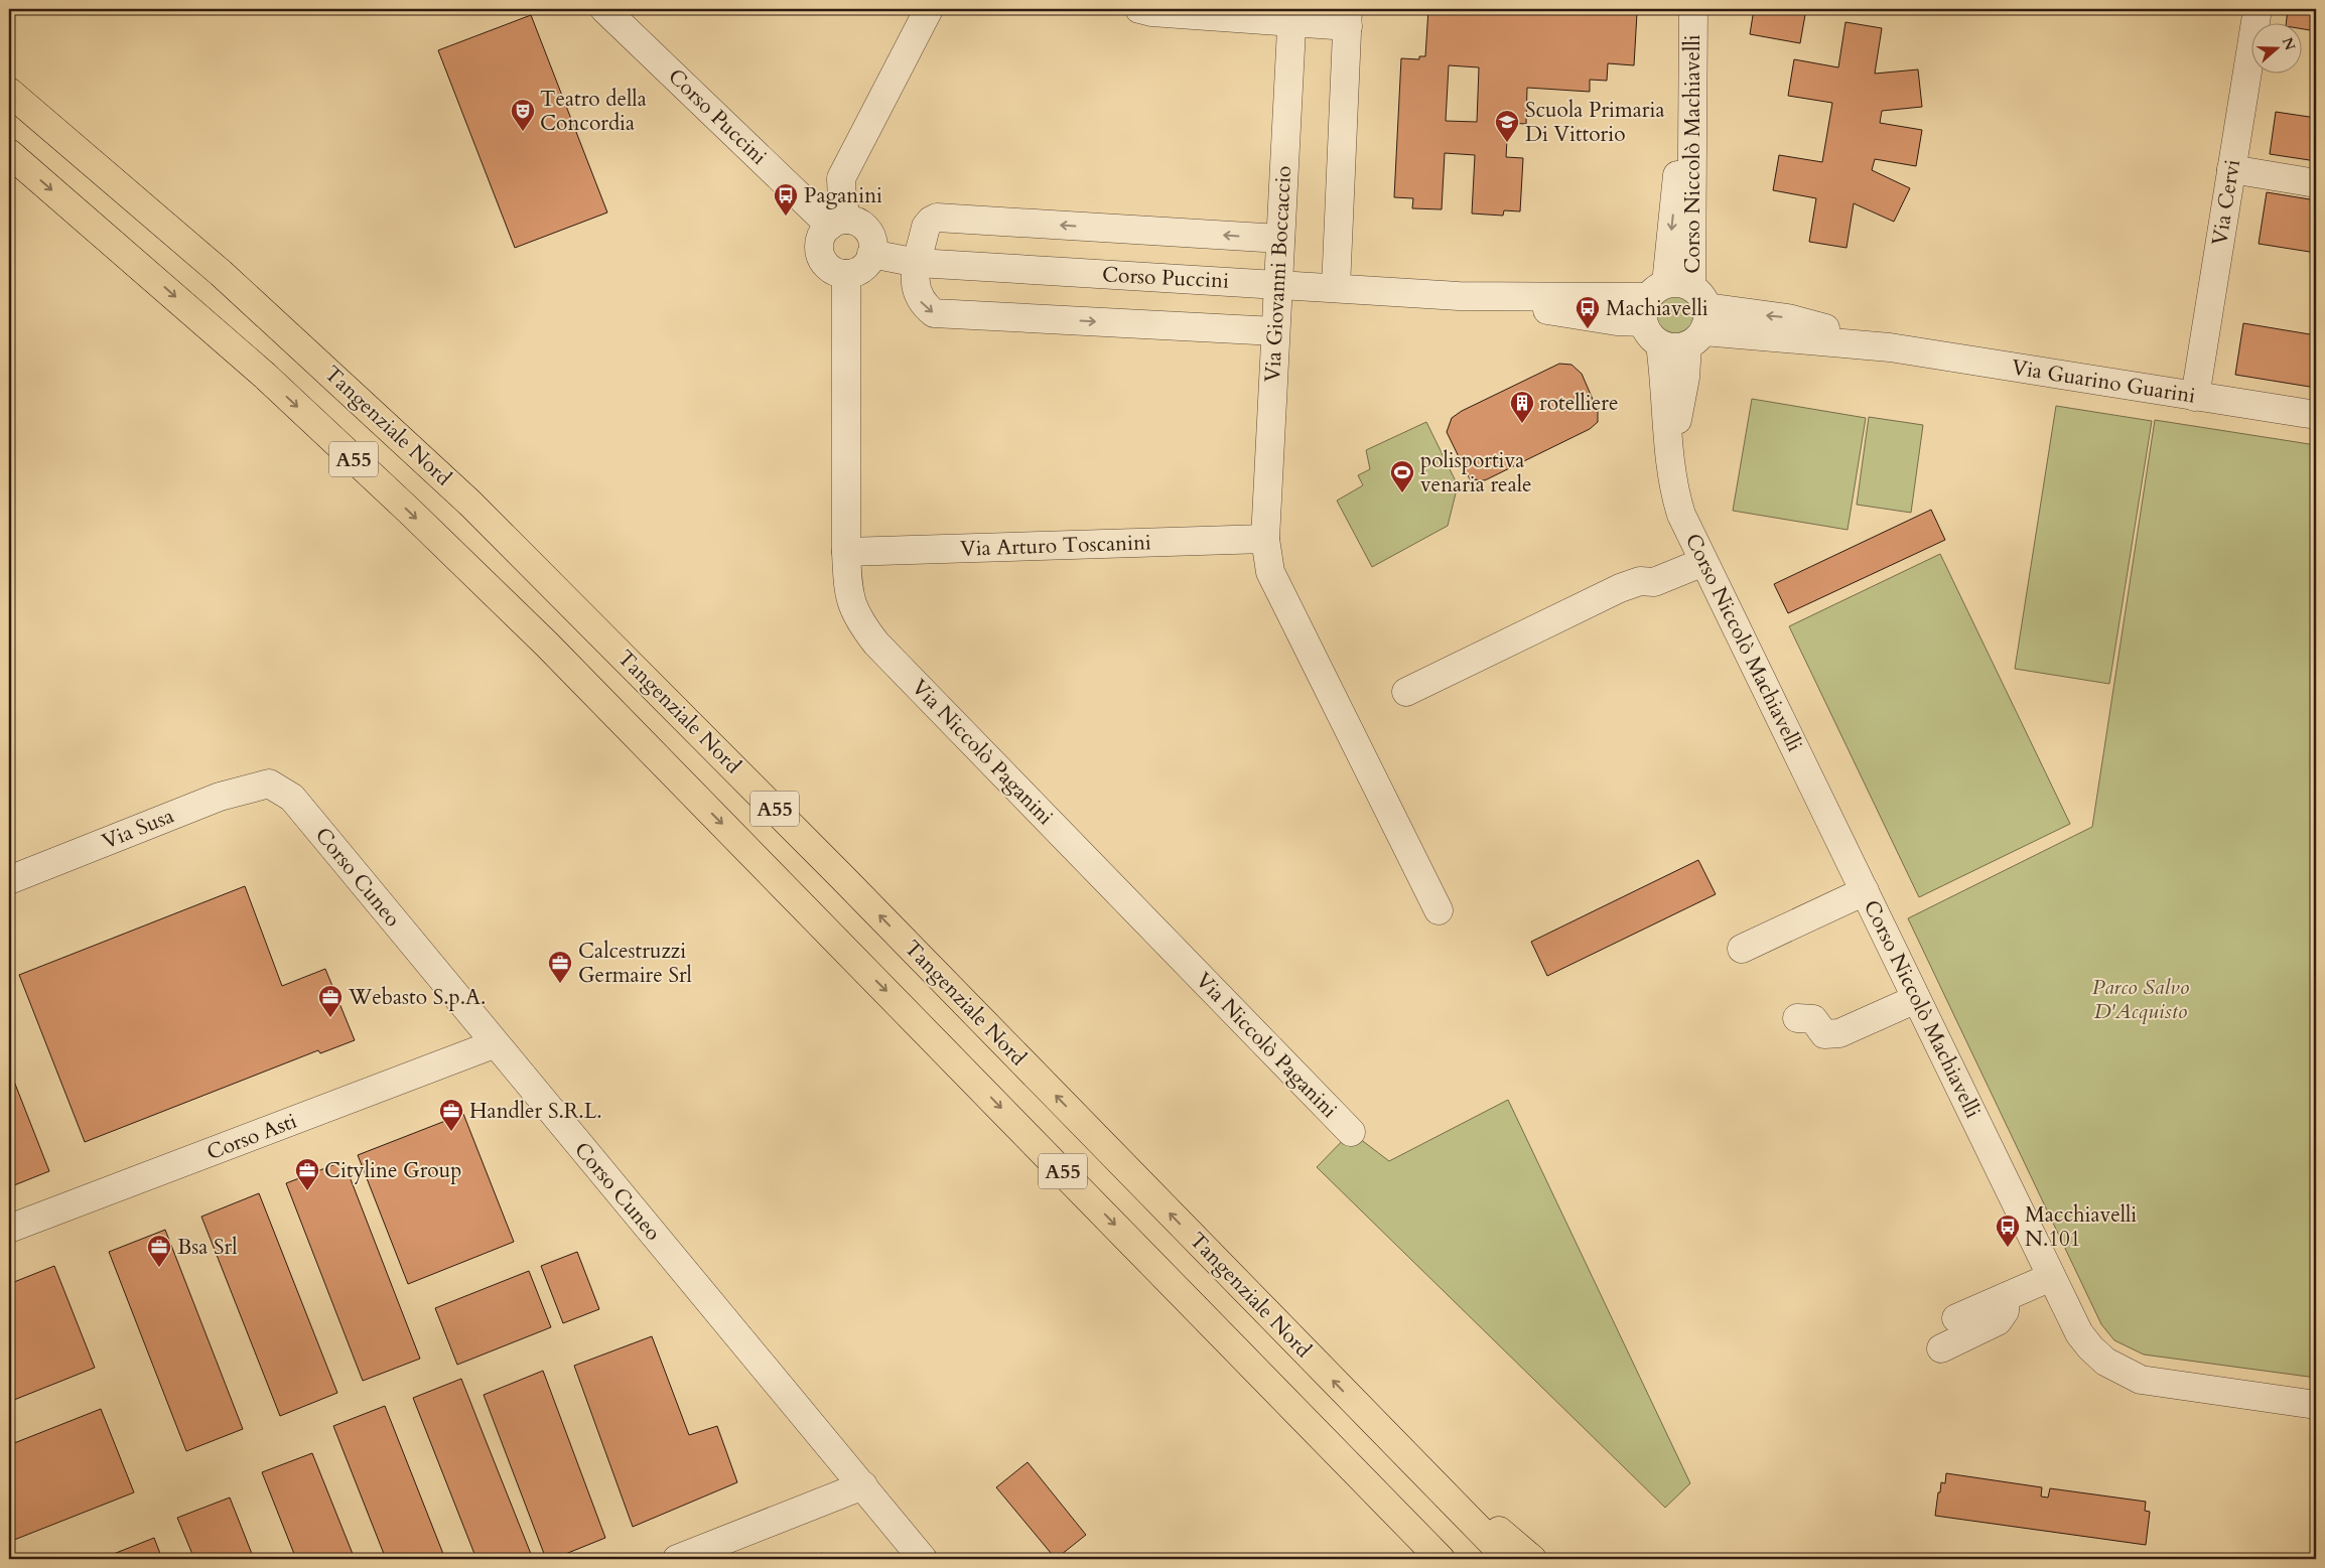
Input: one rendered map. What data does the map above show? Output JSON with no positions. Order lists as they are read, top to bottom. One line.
{"streets":{"highway":["Tangenziale Nord","A55"],"street":["Corso Puccini","Corso Niccolò Machiavelli","Via Cervi","Via Giovanni Boccaccio","Via Guarino Guarini","Via Arturo Toscanini","Via Niccolò Paganini","Via Susa","Corso Cuneo","Corso Asti"]},"crossings":[["Corso Puccini","Corso Niccolò Machiavelli"],["Corso Puccini","Via Giovanni Boccaccio"],["Corso Puccini","Via Guarino Guarini"],["Corso Puccini","Via Niccolò Paganini"],["Corso Niccolò Machiavelli","Via Guarino Guarini"],["Via Cervi","Via Guarino Guarini"],["Via Giovanni Boccaccio","Via Arturo Toscanini"],["Via Arturo Toscanini","Via Niccolò Paganini"],["Via Susa","Corso Cuneo"],["Corso Cuneo","Corso Asti"]],"parks":["Parco Salvo D'Acquisto"],"places":{"theatre":["Teatro della Concordia"],"school or university":["Scuola Primaria Di Vittorio"],"bus stop":["Paganini","Machiavelli","Macchiavelli N.101"],"building":["rotelliere"],"sports":["polisportiva venaria reale"],"office":["Calcestruzzi Germaire Srl","Webasto S.p.A.","Handler S.R.L.","Cityline Group","Bsa Srl"]},"north":"right"}
